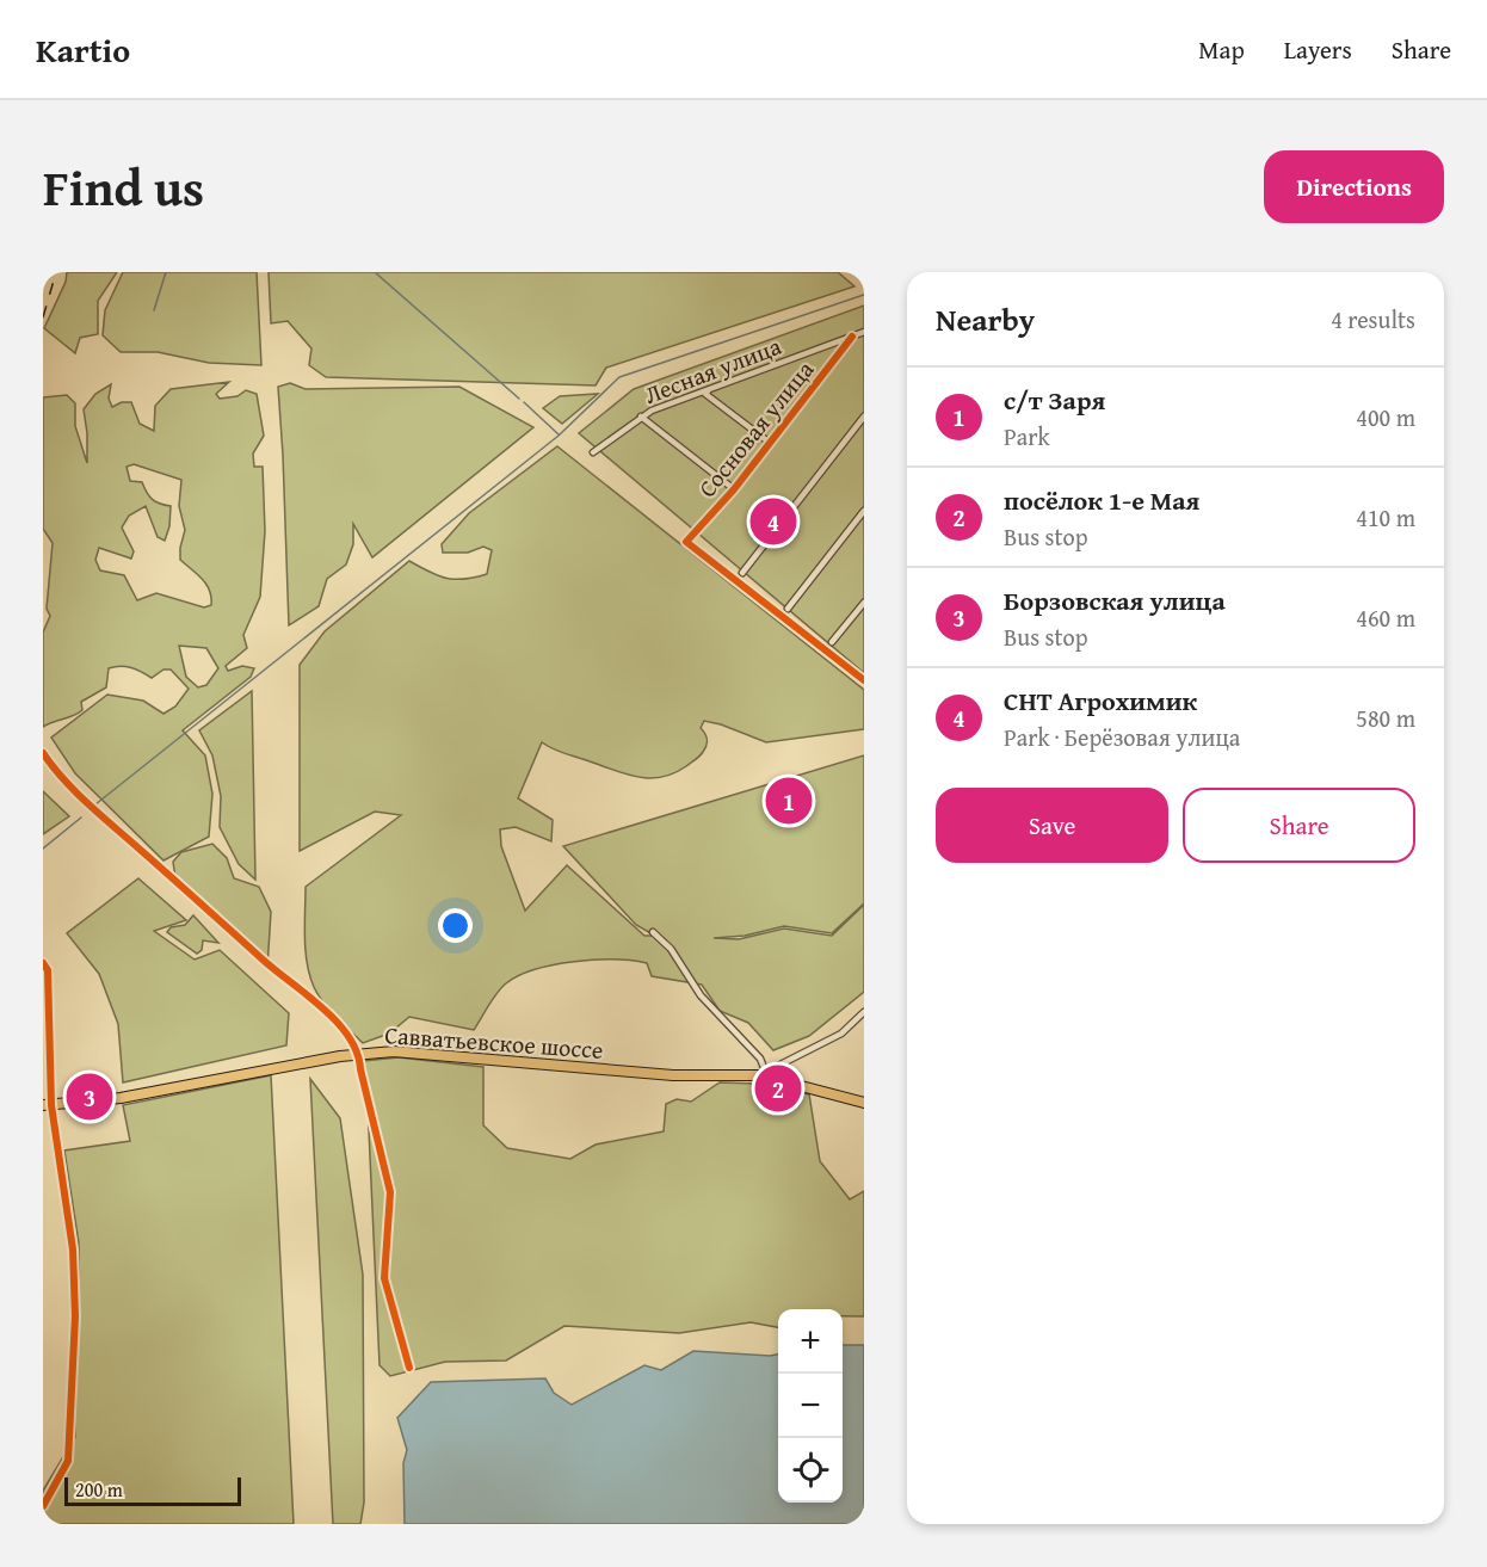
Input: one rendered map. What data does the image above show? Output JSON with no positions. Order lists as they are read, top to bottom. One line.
{"streets":{"main road":["Савватьевское шоссе"],"street":["Лесная улица","Сосновая улица"]},"crossings":[["Лесная улица","Сосновая улица"]],"scale_bar":"200 m","page":{"header":"Kartio","nav":["Map","Layers","Share"],"title":"Find us","buttons":["Directions",["Save","Share"]],"heading":["Nearby","4 results"],"list":[{"mark":"1","name":"с/т Заря","note":"Park","value":"400 m"},{"mark":"2","name":"посёлок 1-е Мая","note":"Bus stop","value":"410 m"},{"mark":"3","name":"Борзовская улица","note":"Bus stop","value":"460 m"},{"mark":"4","name":"СНТ Агрохимик","note":"Park · Берёзовая улица","value":"580 m"}],"pins":["4","1","2","3"],"map_buttons":["+","−"],"scale":"200 m"}}
